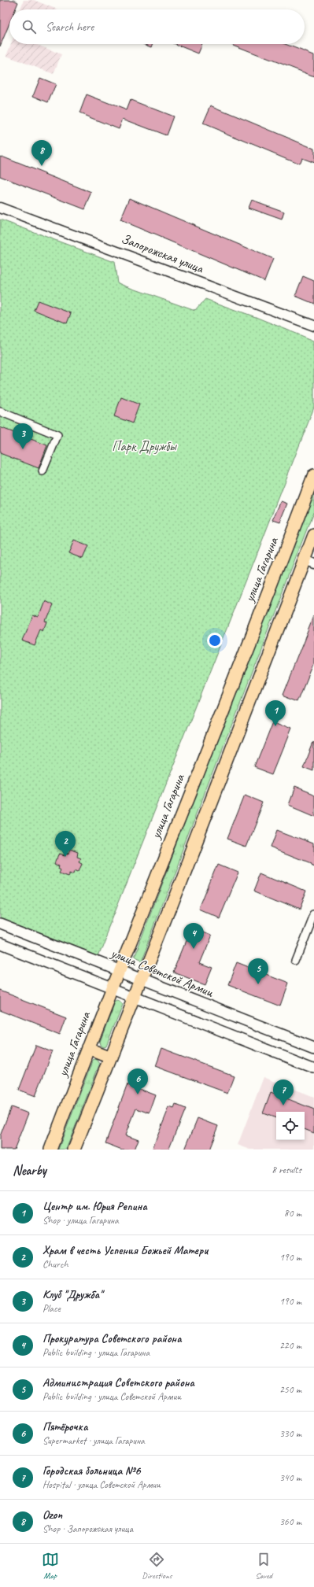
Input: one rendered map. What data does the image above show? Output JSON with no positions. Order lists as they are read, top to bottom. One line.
{"streets":{"main road":["улица Гагарина","улица Советской Армии"],"street":["Запорожская улица"]},"crossings":[["улица Гагарина","улица Советской Армии"]],"parks":["Парк Дружбы"],"page":{"search":"Search here","pins":["8","3","1","2","4","5","6","7"],"heading":["Nearby","8 results"],"list":[{"mark":"1","name":"Центр им. Юрия Репина","note":"Shop · улица Гагарина","value":"80 m"},{"mark":"2","name":"Храм в честь Успения Божьей Матери","note":"Church","value":"190 m"},{"mark":"3","name":"Клуб \"Дружба\"","note":"Place","value":"190 m"},{"mark":"4","name":"Прокуратура Советского района","note":"Public building · улица Гагарина","value":"220 m"},{"mark":"5","name":"Администрация Советского района","note":"Public building · улица Советской Армии","value":"250 m"},{"mark":"6","name":"Пятёрочка","note":"Supermarket · улица Гагарина","value":"330 m"},{"mark":"7","name":"Городская больница №6","note":"Hospital · улица Советской Армии","value":"340 m"},{"mark":"8","name":"Ozon","note":"Shop · Запорожская улица","value":"360 m"}],"nav":["Map","Directions","Saved"]}}
